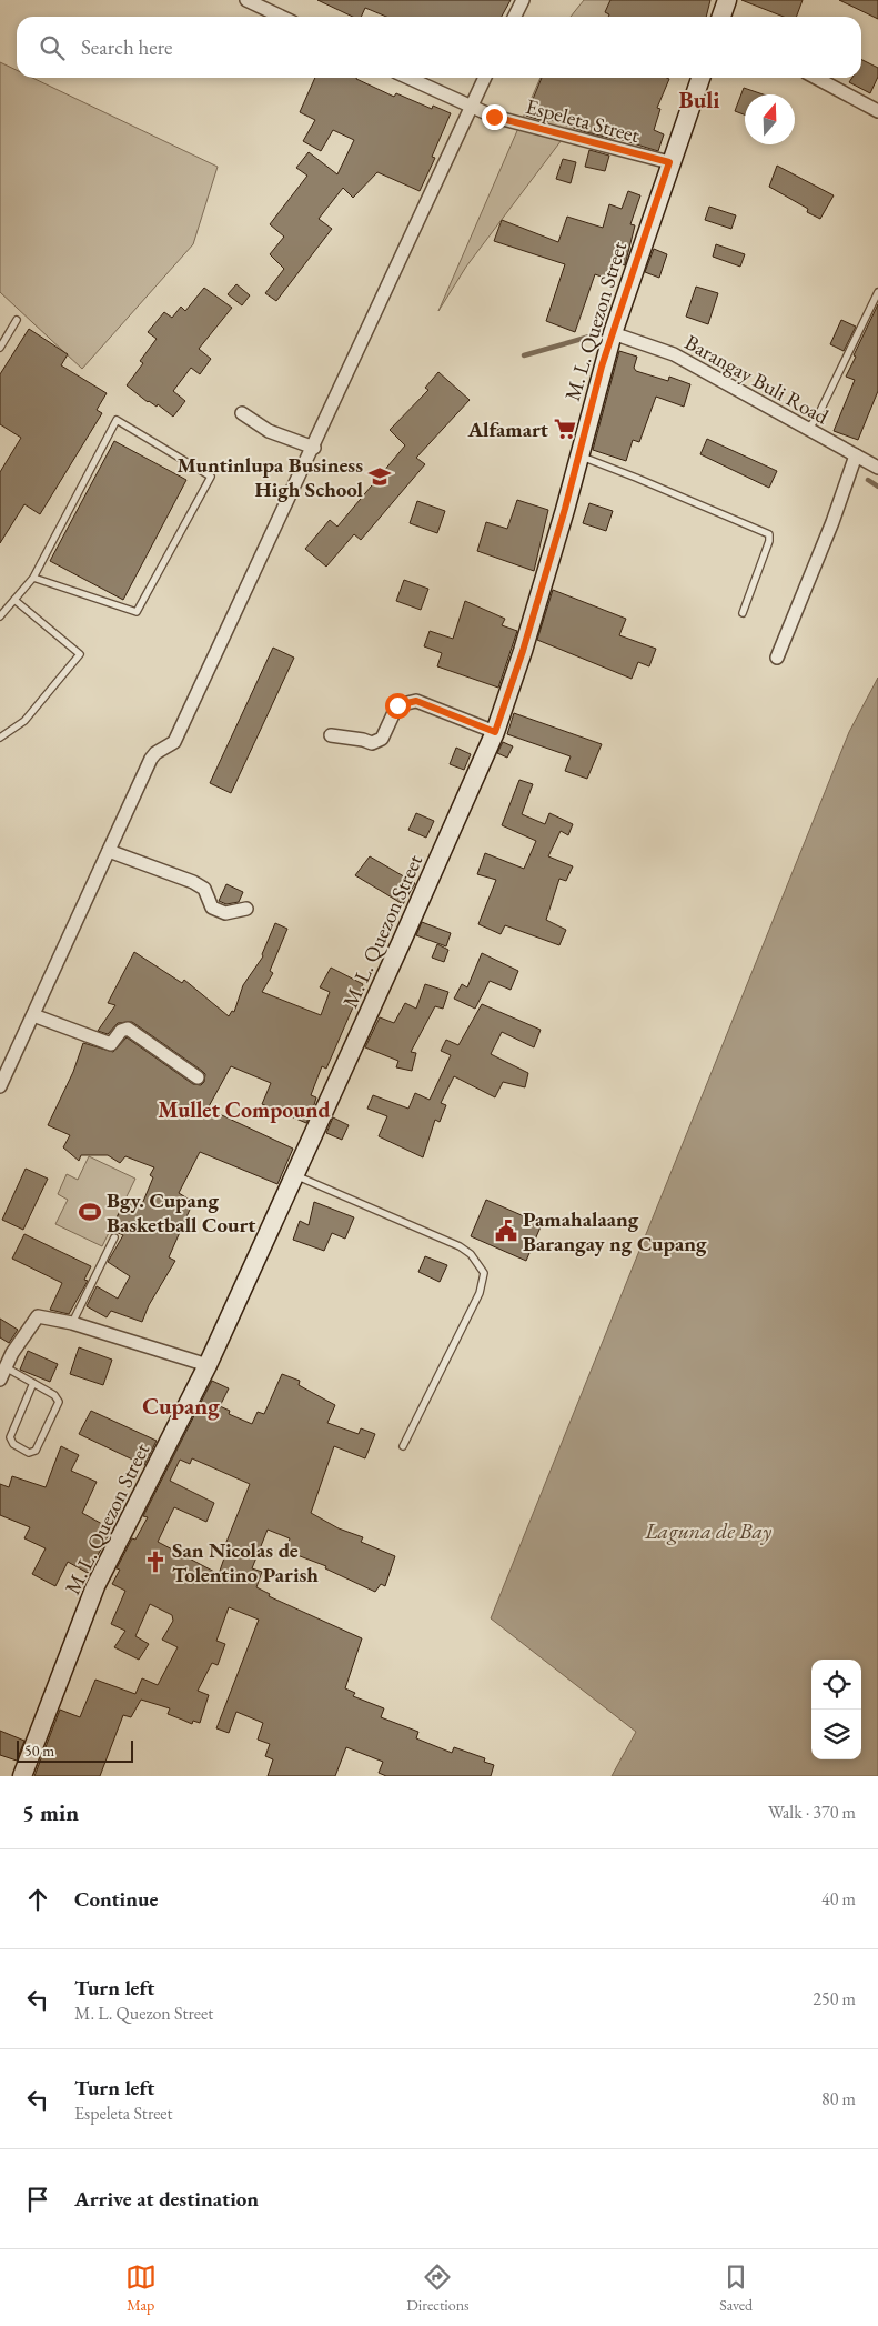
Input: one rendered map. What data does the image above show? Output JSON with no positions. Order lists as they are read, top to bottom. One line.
{"streets":{"main road":["M. L. Quezon Street"],"street":["Espeleta Street","Barangay Buli Road"]},"crossings":[["Espeleta Street","M. L. Quezon Street"],["M. L. Quezon Street","Barangay Buli Road"]],"districts":["Buli","Mullet Compound","Cupang"],"water":["Laguna de Bay"],"places":{"supermarket":["Alfamart"],"school or university":["Muntinlupa Business High School"],"sports":["Bgy. Cupang Basketball Court"],"public building":["Pamahalaang Barangay ng Cupang"],"church":["San Nicolas de Tolentino Parish"]},"scale_bar":"50 m","north":"top","page":{"search":"Search here","scale":"50 m","heading":["5 min","Walk · 370 m"],"list":[["Continue","40 m"],["Turn left","M. L. Quezon Street","250 m"],["Turn left","Espeleta Street","80 m"],"Arrive at destination"],"nav":["Map","Directions","Saved"]}}
